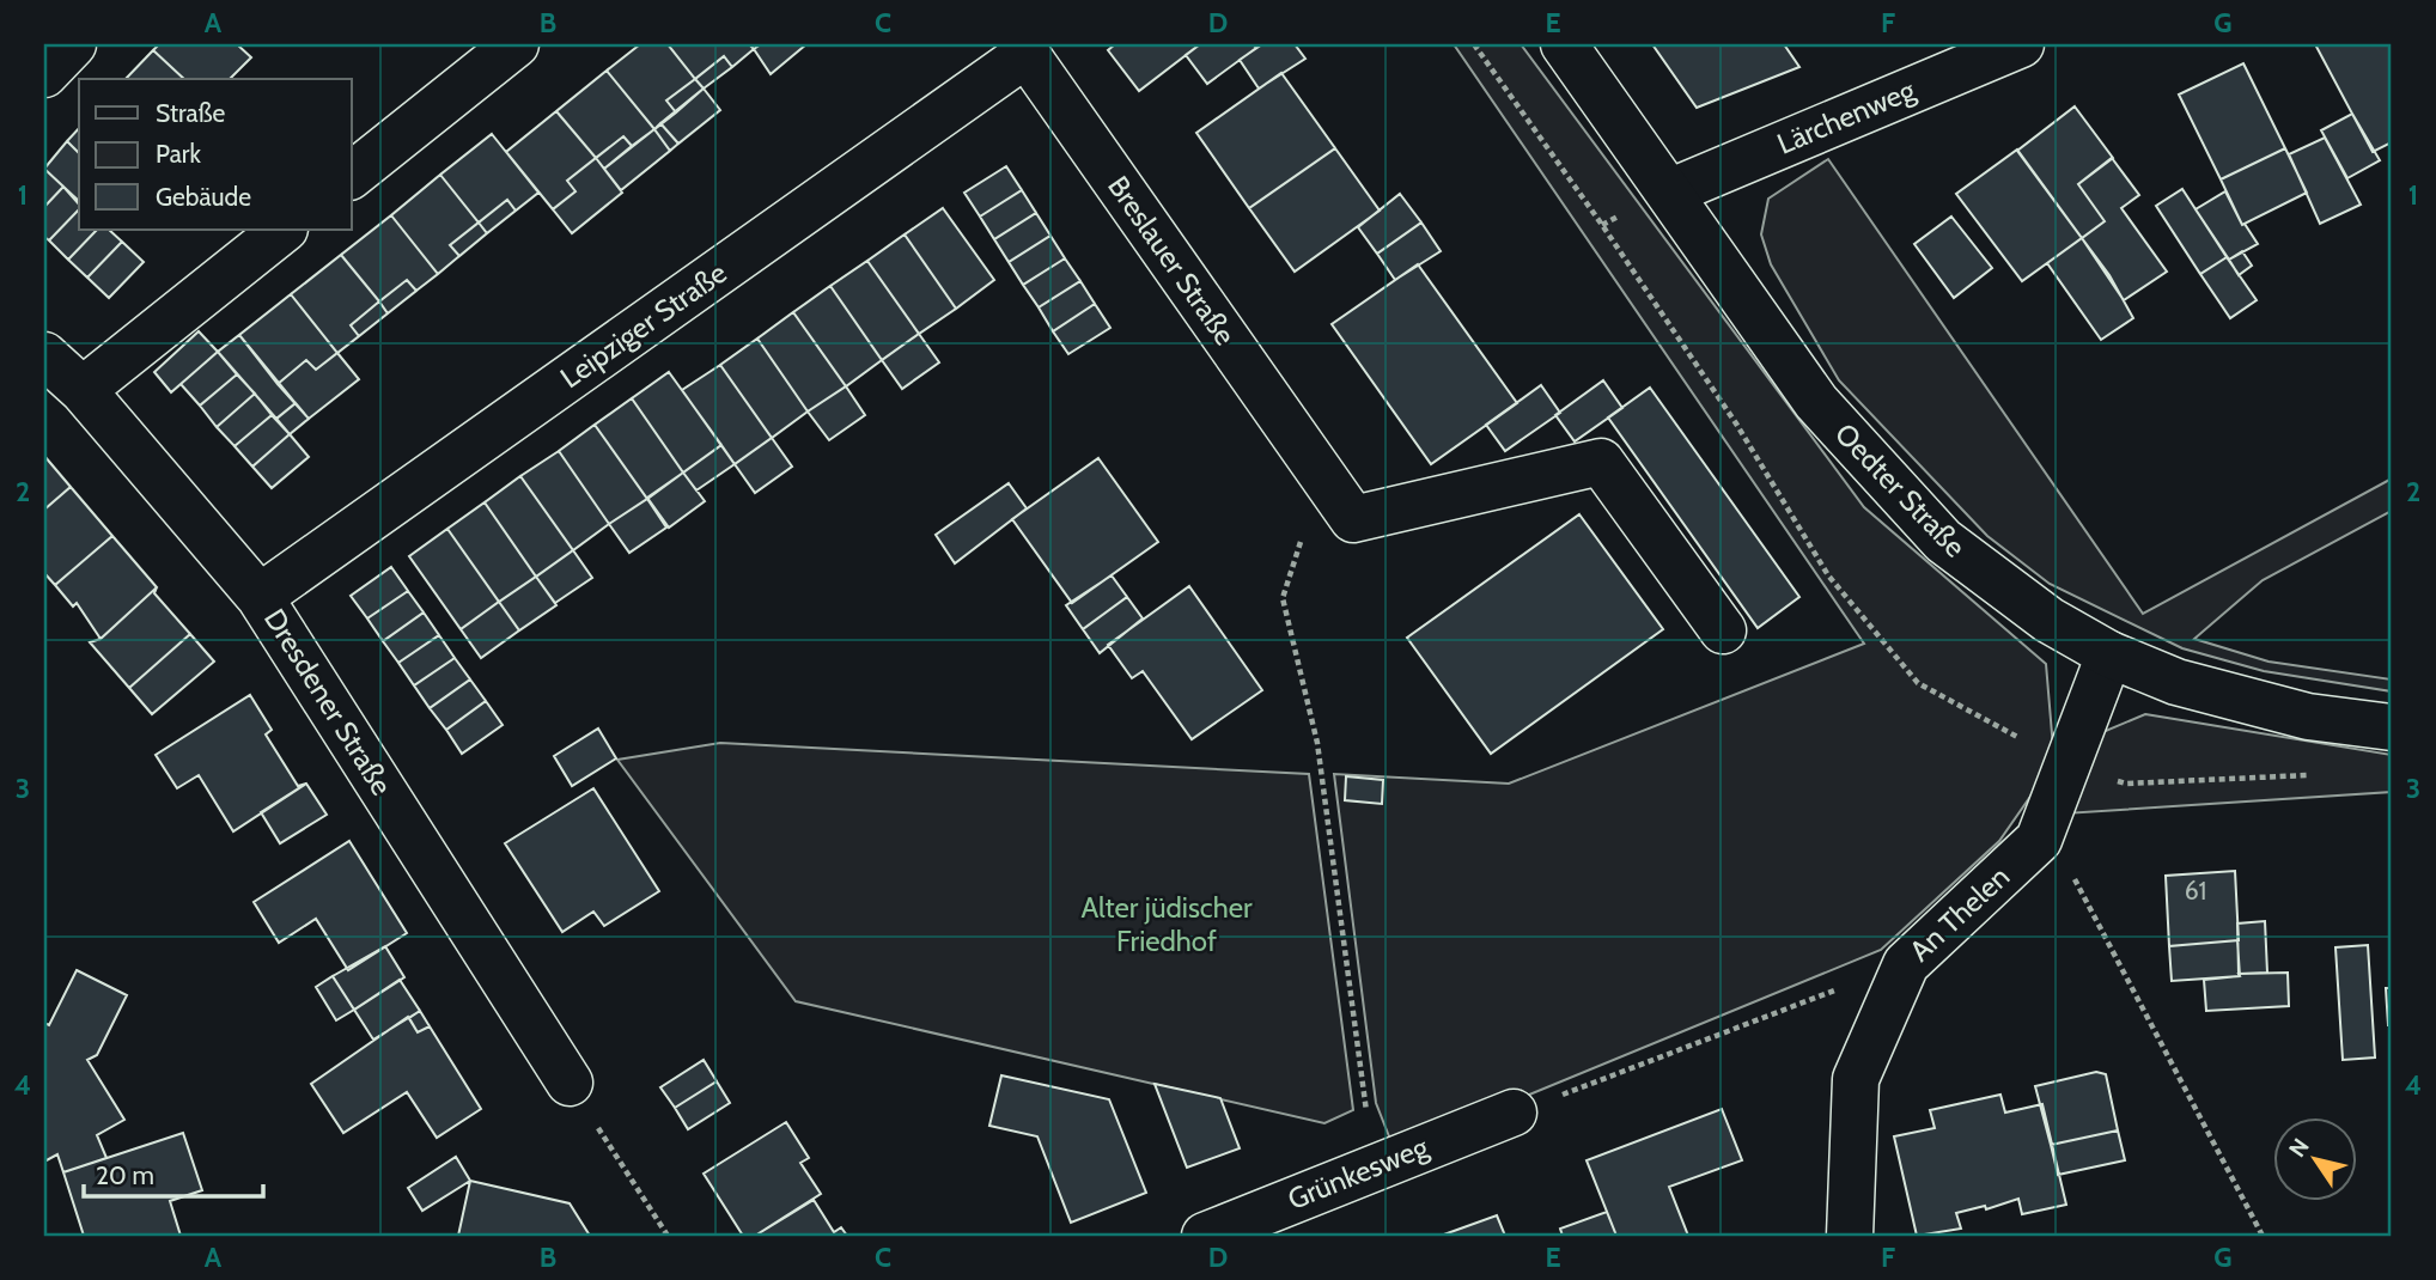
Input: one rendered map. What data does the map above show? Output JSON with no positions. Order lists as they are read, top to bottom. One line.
{"streets":{"street":["Lärchenweg","Breslauer Straße","Leipziger Straße","Oedter Straße","Dresdener Straße","An Thelen","Grünkesweg"]},"crossings":[["Lärchenweg","Oedter Straße"],["Breslauer Straße","Leipziger Straße"],["Leipziger Straße","Dresdener Straße"],["Oedter Straße","An Thelen"]],"parks":["Alter jüdischer Friedhof"],"house_numbers":["61"],"legend":["Straße","Park","Gebäude"],"scale_bar":"20 m","north":"top left","grid":{"columns":["A","B","C","D","E","F","G"],"rows":["1","2","3","4"]}}
